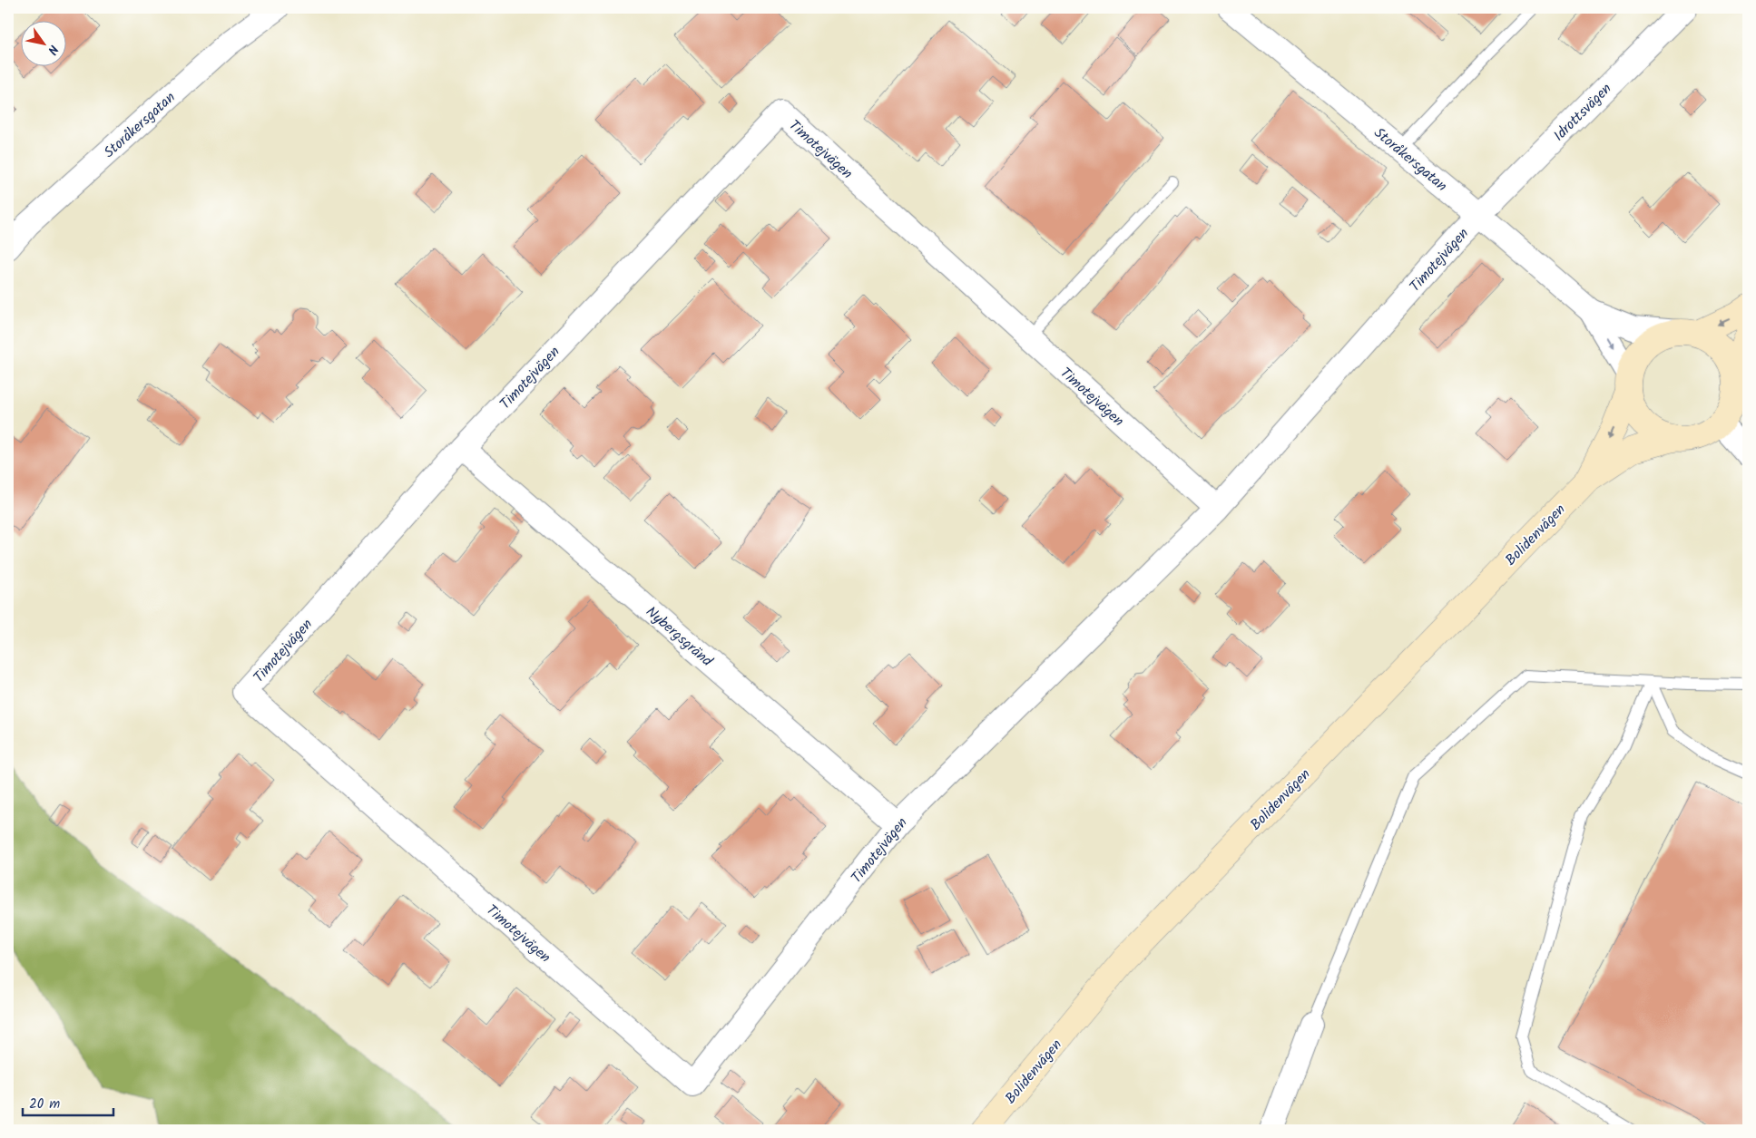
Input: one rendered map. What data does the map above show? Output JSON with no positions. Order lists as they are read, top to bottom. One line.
{"streets":{"main road":["Bolidenvägen"],"street":["Idrottsvägen","Storåkersgatan","Timotejvägen","Nybergsgränd"]},"crossings":[["Idrottsvägen","Storåkersgatan"],["Idrottsvägen","Timotejvägen"],["Storåkersgatan","Timotejvägen"],["Storåkersgatan","Bolidenvägen"],["Timotejvägen","Nybergsgränd"]],"scale_bar":"20 m","north":"bottom right"}
